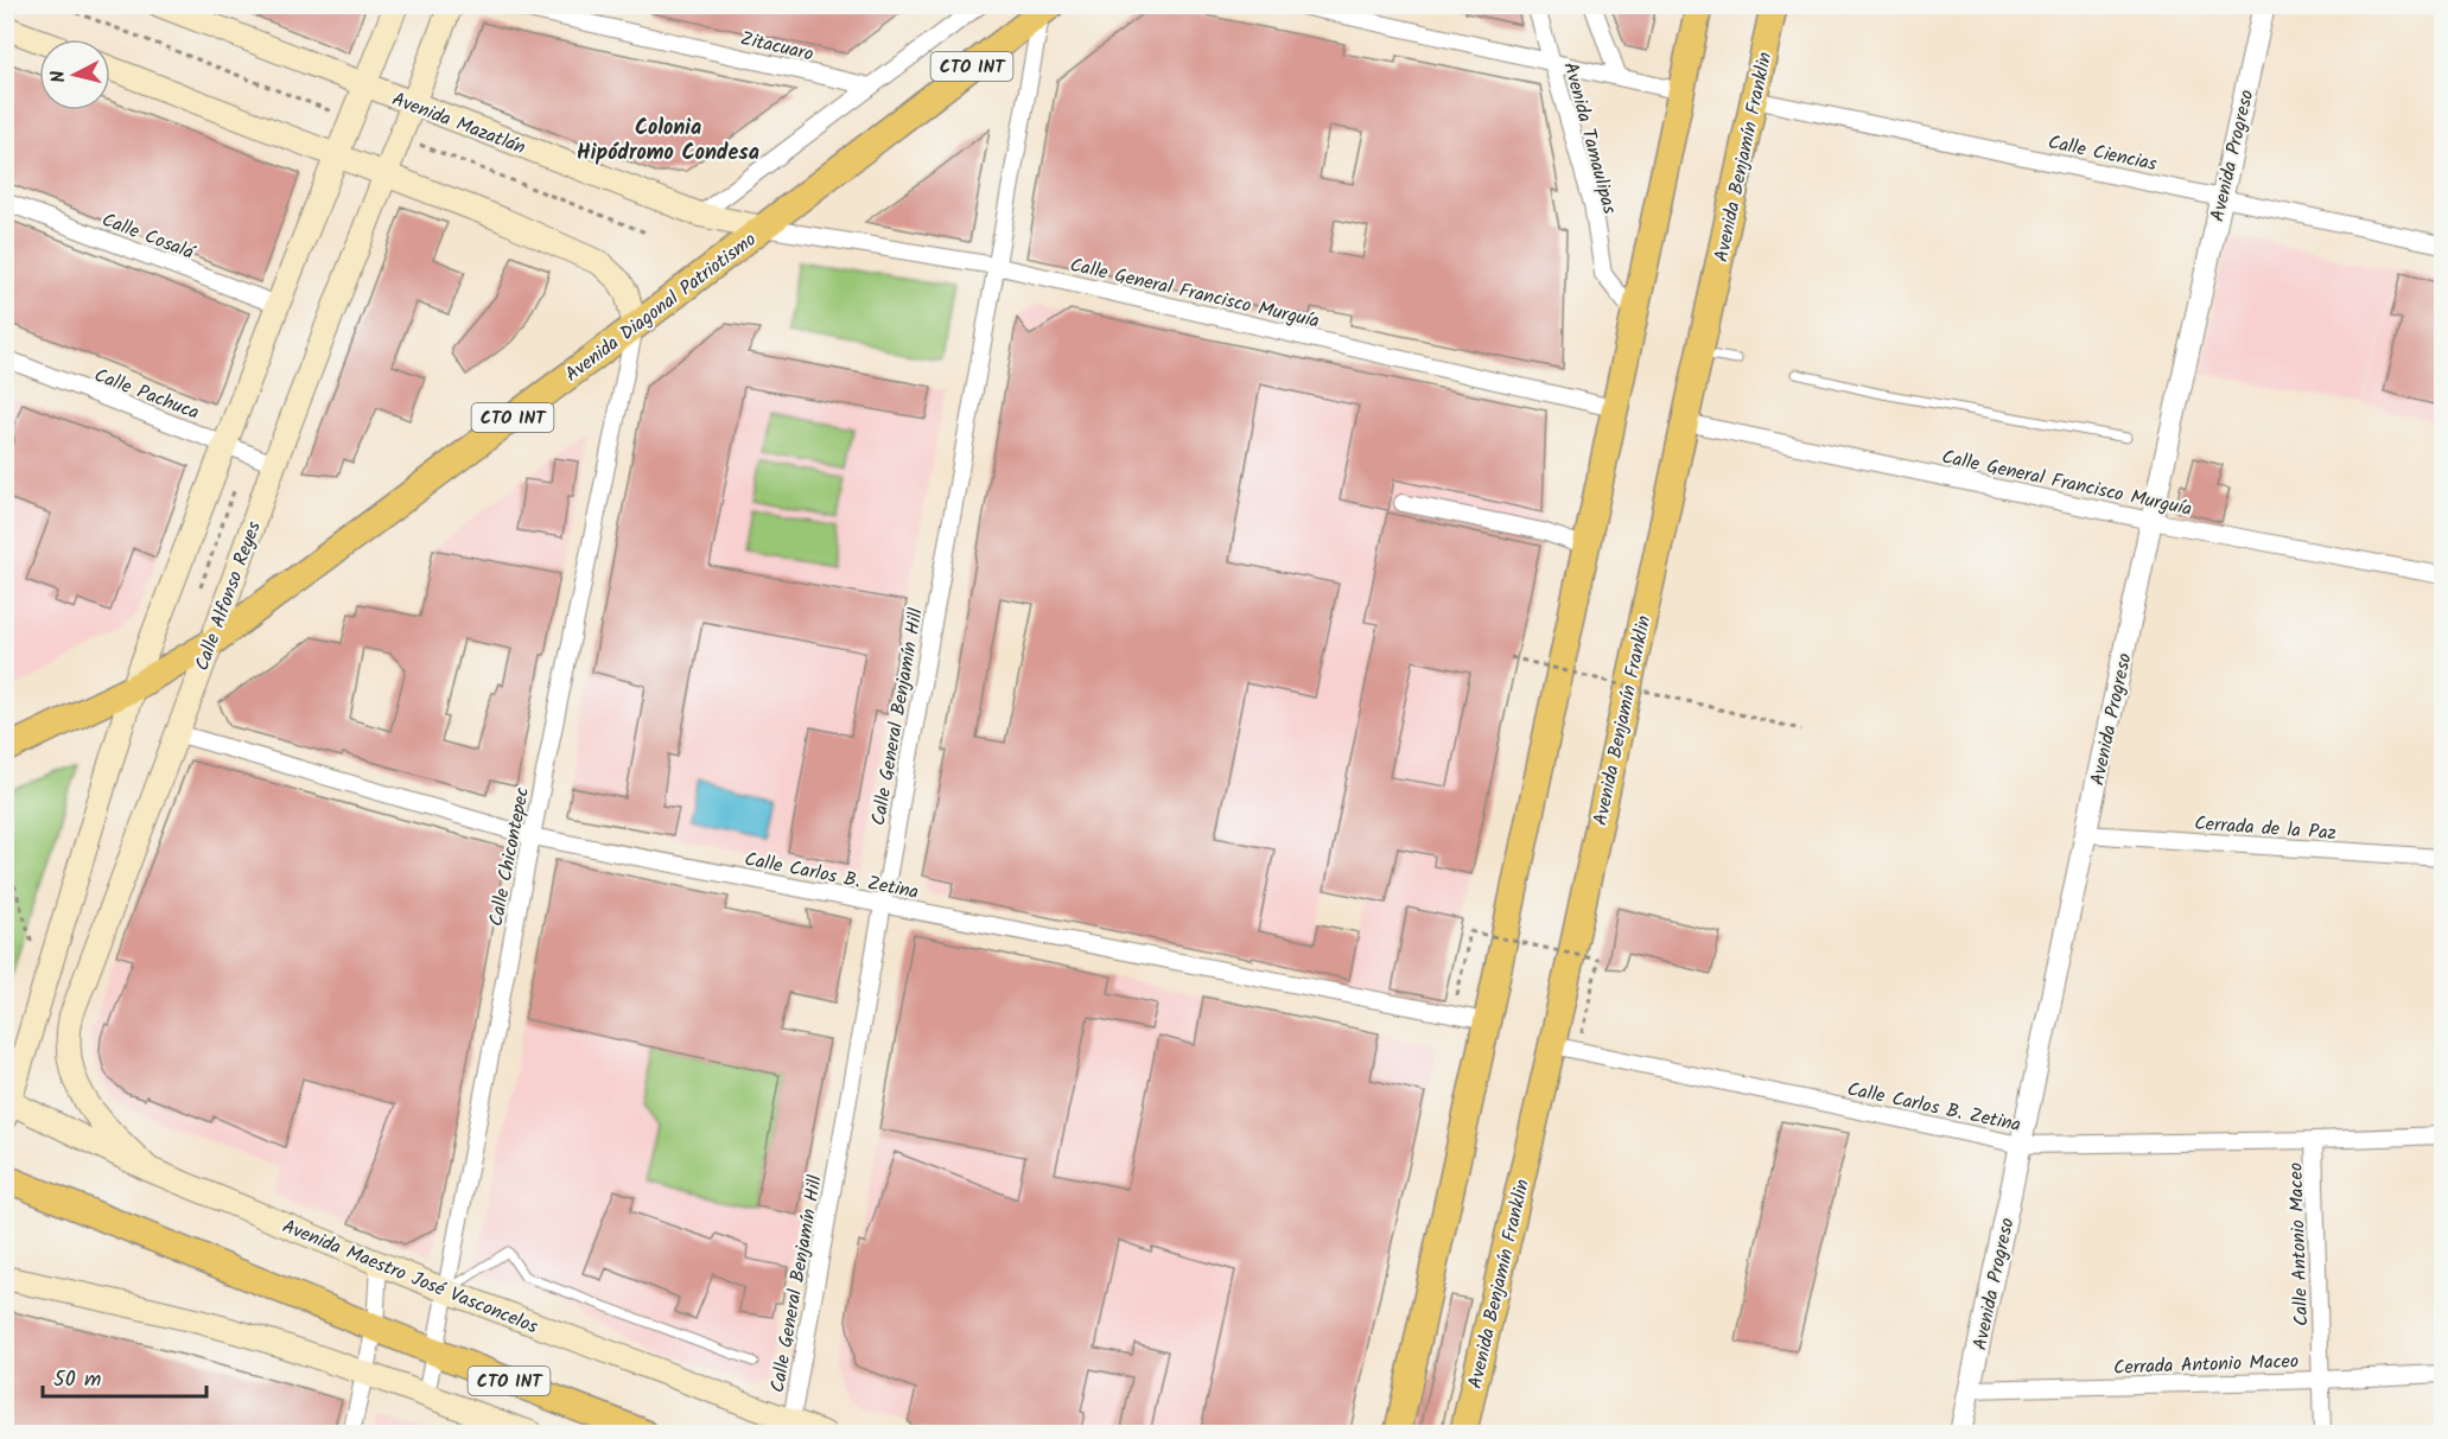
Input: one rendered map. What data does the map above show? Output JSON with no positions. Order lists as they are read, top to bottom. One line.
{"streets":{"main road":["CTO INT","Avenida Mazatlán","Avenida Benjamín Franklin","Avenida Diagonal Patriotismo","Calle Alfonso Reyes","Avenida Maestro José Vasconcelos"],"street":["Zitacuaro","Avenida Tamaulipas","Calle Ciencias","Avenida Progreso","Calle Cosalá","Calle General Francisco Murguía","Calle Pachuca","Calle General Benjamín Hill","Cerrada de la Paz","Calle Chicontepec","Calle Carlos B. Zetina","Calle Antonio Maceo","Cerrada Antonio Maceo"]},"crossings":[["CTO INT","Calle Chicontepec"],["Avenida Mazatlán","Calle General Francisco Murguía"],["Avenida Mazatlán","Avenida Diagonal Patriotismo"],["Avenida Mazatlán","Calle Alfonso Reyes"],["Calle Ciencias","Avenida Progreso"],["Calle Ciencias","Avenida Benjamín Franklin"],["Avenida Progreso","Calle General Francisco Murguía"],["Avenida Progreso","Cerrada de la Paz"],["Avenida Progreso","Calle Carlos B. Zetina"],["Avenida Progreso","Cerrada Antonio Maceo"],["Avenida Benjamín Franklin","Calle General Francisco Murguía"],["Avenida Benjamín Franklin","Calle Carlos B. Zetina"],["Calle General Francisco Murguía","Avenida Diagonal Patriotismo"],["Calle General Francisco Murguía","Calle General Benjamín Hill"],["Avenida Diagonal Patriotismo","Calle Alfonso Reyes"],["Avenida Diagonal Patriotismo","Calle General Benjamín Hill"],["Avenida Diagonal Patriotismo","Calle Chicontepec"],["Calle Pachuca","Calle Alfonso Reyes"],["Calle Alfonso Reyes","Calle Carlos B. Zetina"],["Calle Alfonso Reyes","Avenida Maestro José Vasconcelos"],["Calle General Benjamín Hill","Calle Carlos B. Zetina"],["Calle General Benjamín Hill","Avenida Maestro José Vasconcelos"],["Calle Chicontepec","Calle Carlos B. Zetina"],["Calle Chicontepec","Avenida Maestro José Vasconcelos"],["Calle Carlos B. Zetina","Calle Antonio Maceo"],["Calle Antonio Maceo","Cerrada Antonio Maceo"]],"districts":["Colonia Hipódromo Condesa"],"scale_bar":"50 m","north":"left"}
